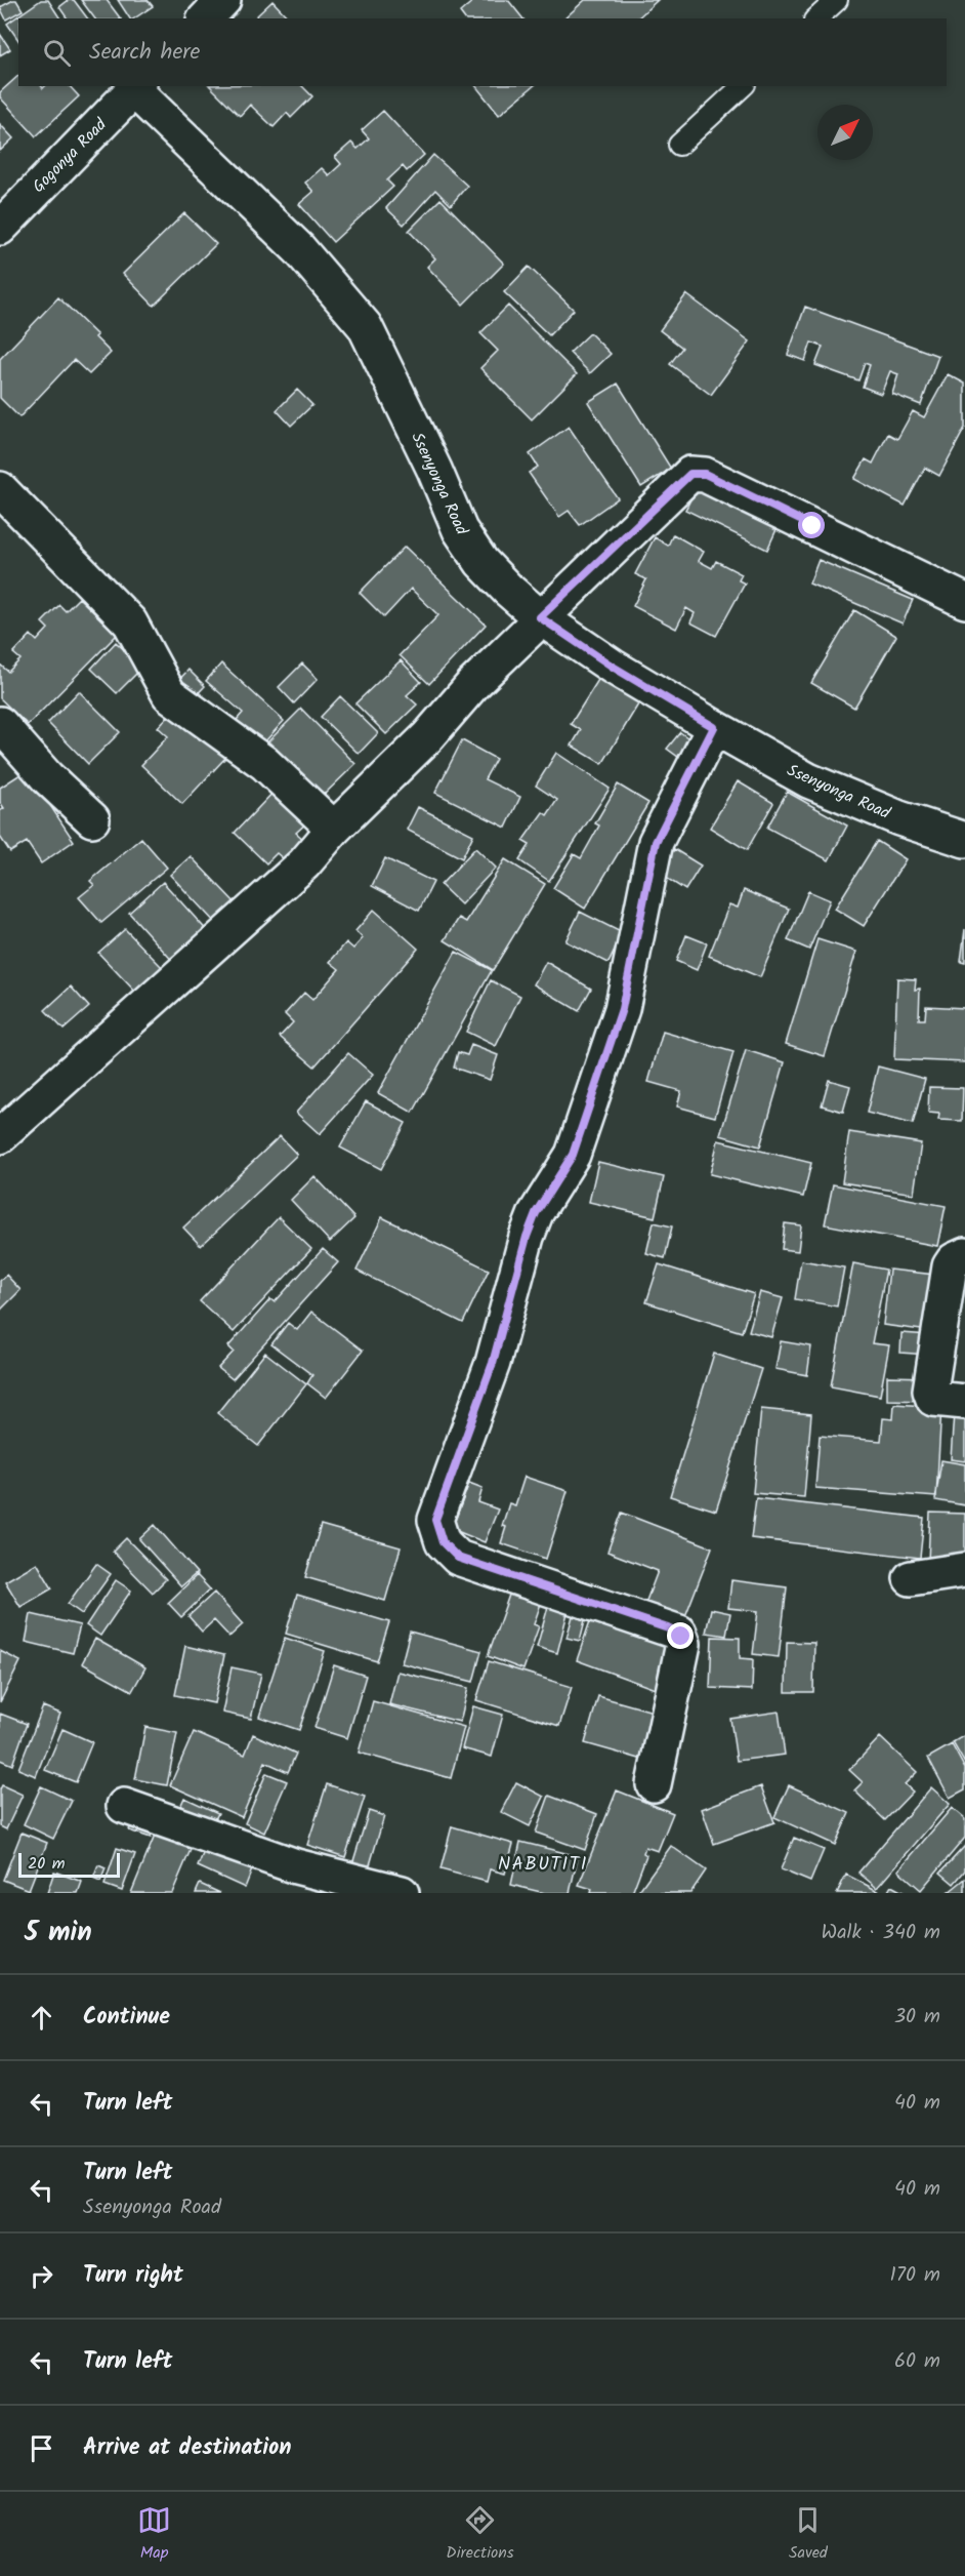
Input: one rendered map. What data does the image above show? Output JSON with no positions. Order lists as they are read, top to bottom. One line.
{"streets":{"street":["Gogonya Road","Ssenyonga Road"]},"crossings":[["Gogonya Road","Ssenyonga Road"]],"districts":["NABUTITI"],"scale_bar":"20 m","north":"top right","page":{"search":"Search here","scale":"20 m","heading":["5 min","Walk · 340 m"],"list":[["Continue","30 m"],["Turn left","40 m"],["Turn left","Ssenyonga Road","40 m"],["Turn right","170 m"],["Turn left","60 m"],"Arrive at destination"],"nav":["Map","Directions","Saved"]}}
